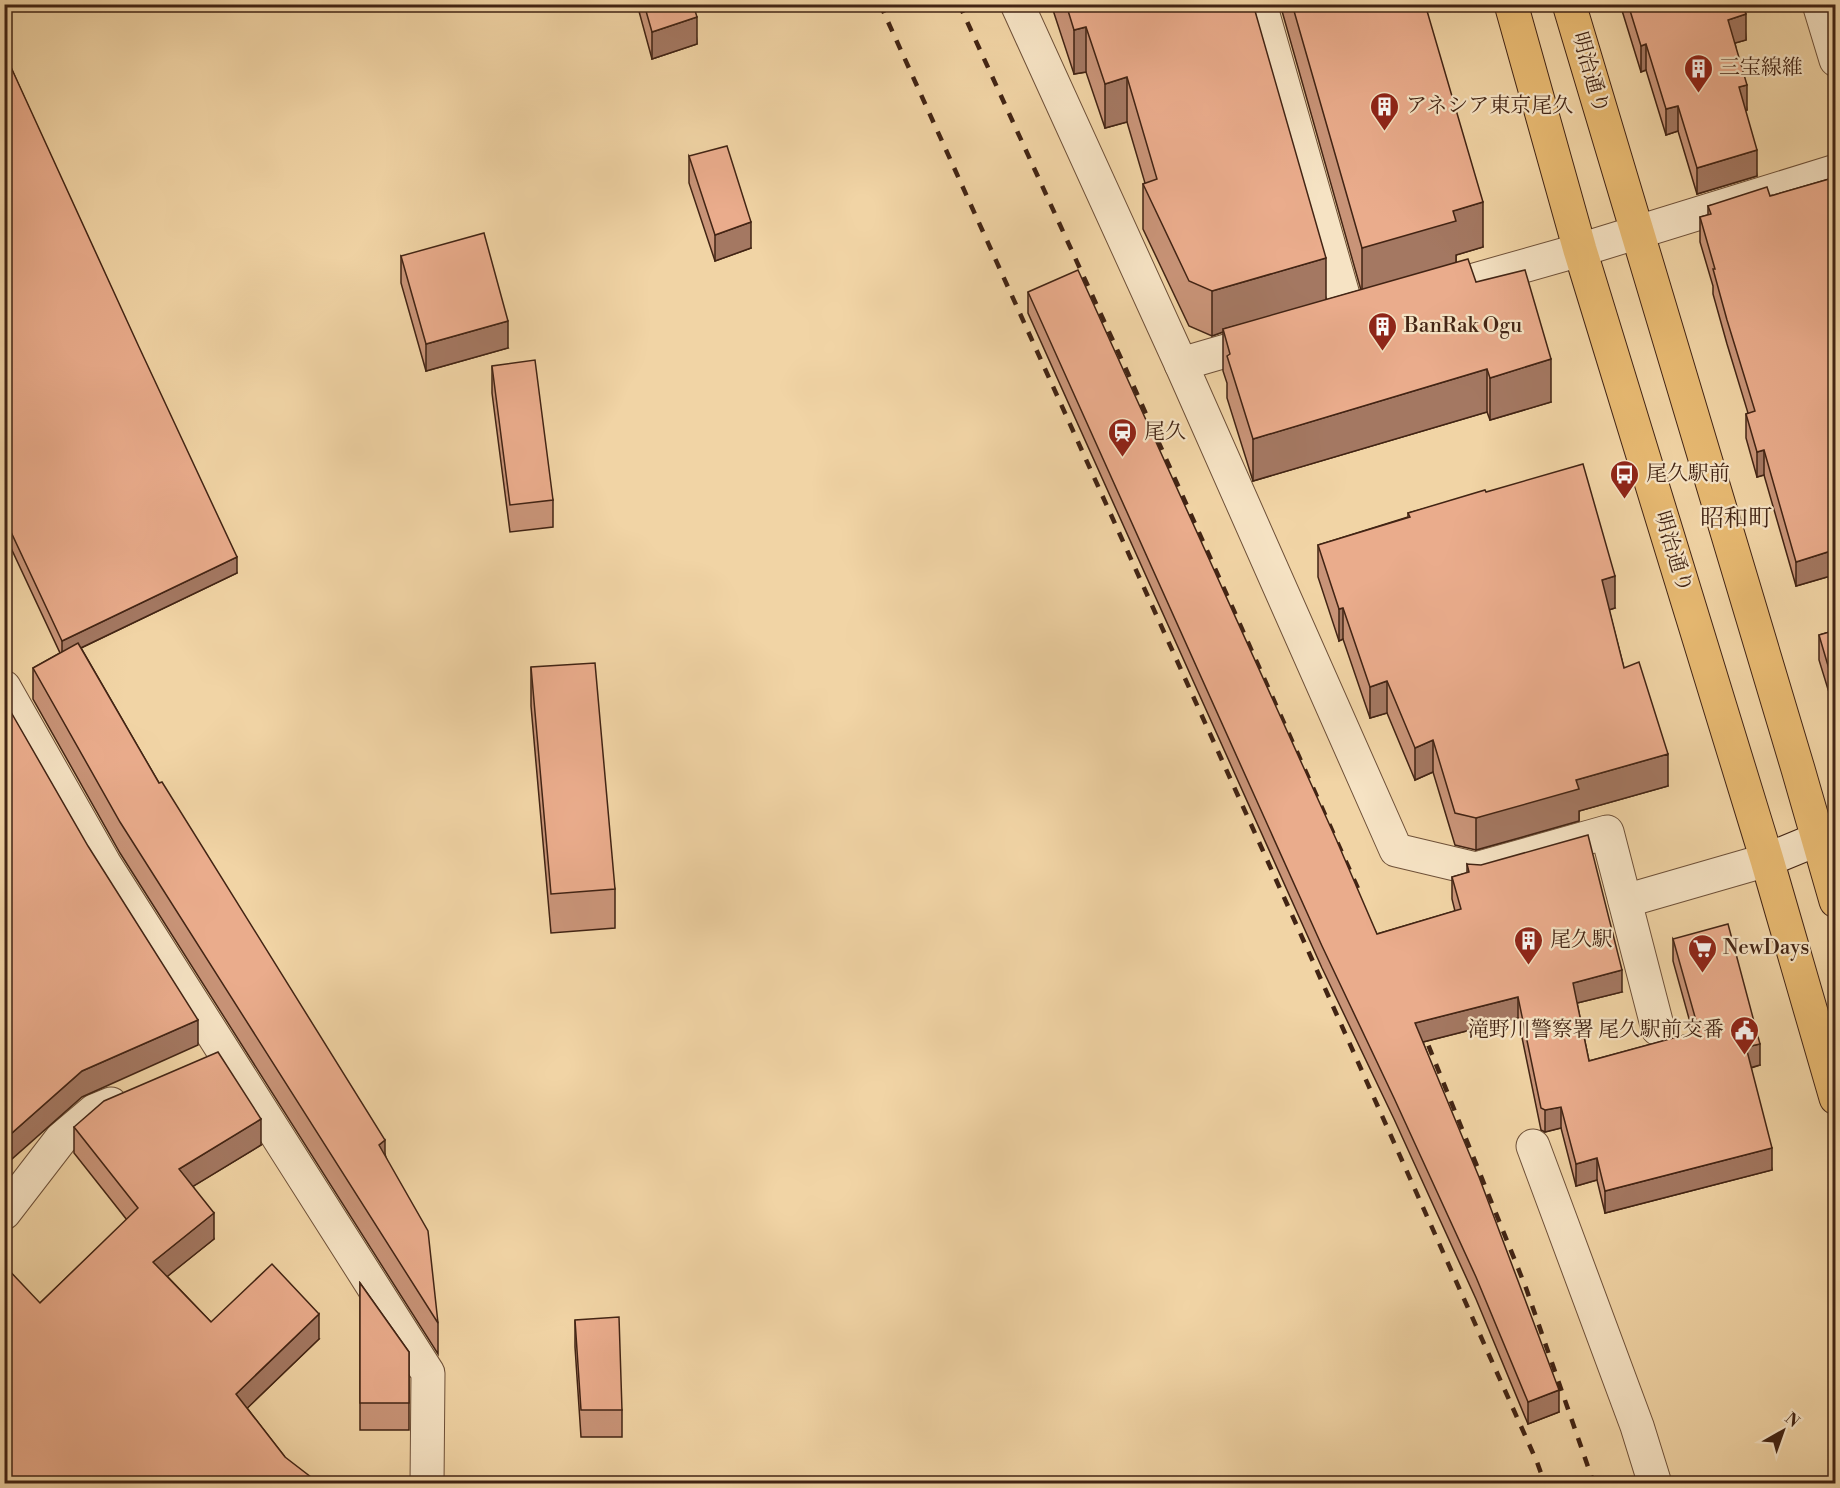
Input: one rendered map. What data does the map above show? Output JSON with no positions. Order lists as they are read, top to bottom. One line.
{"streets":{"main road":["明治通り"]},"districts":["昭和町"],"places":{"building":["三宝線維","アネシア東京尾久","BanRak Ogu","尾久駅"],"station":["尾久"],"bus stop":["尾久駅前"],"supermarket":["NewDays"],"public building":["滝野川警察署 尾久駅前交番"]},"north":"top right"}
